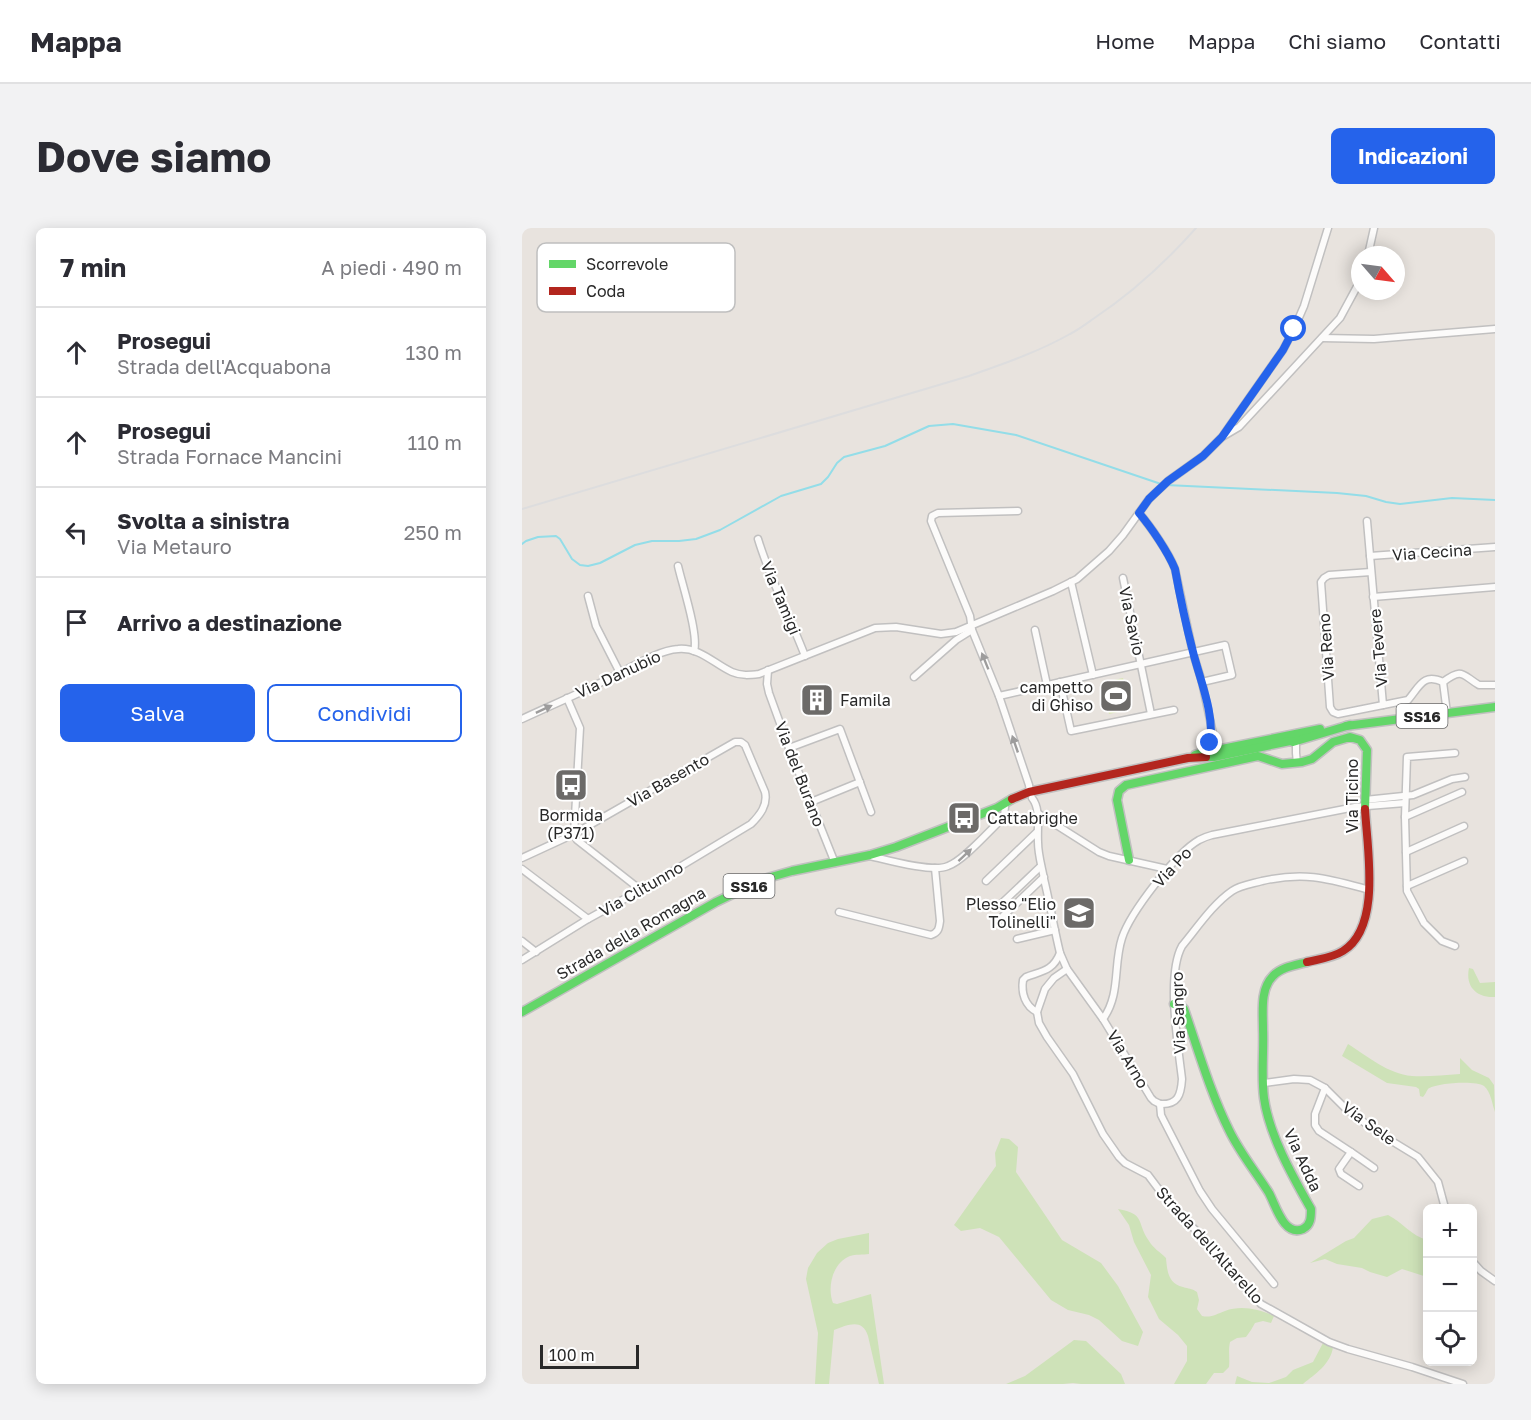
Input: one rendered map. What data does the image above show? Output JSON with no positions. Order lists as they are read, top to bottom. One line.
{"streets":{"street":["Via Cecina","Via Tamigi","Via Savio","Via Reno","Via Tevere","Via Danubio","SS16","Via del Burano","Via Basento","Via Ticino","Via Po","Via Clitunno","Strada della Romagna","Via Sangro","Via Arno","Via Sele","Via Adda","Strada dell'Altarello"]},"crossings":[["Via Cecina","Via Tevere"],["Via Reno","Via Tevere"],["Via del Burano","Strada della Romagna"],["Via Basento","Via Clitunno"],["Via Ticino","Via Po"],["Via Ticino","Via Sangro"],["Via Ticino","Via Adda"],["Via Po","Via Arno"],["Via Sangro","Via Arno"],["Via Sangro","Via Adda"],["Via Arno","Strada dell'Altarello"],["Via Sele","Via Adda"]],"places":{"sports":["campetto di Ghiso"],"building":["Famila"],"bus stop":["Bormida (P371)","Cattabrighe"],"school or university":["Plesso \"Elio Tolinelli\""]},"legend":["Scorrevole","Coda"],"scale_bar":"100 m","north":"bottom right","page":{"header":"Mappa","nav":["Home","Mappa","Chi siamo","Contatti"],"buttons":["Indicazioni",["Salva","Condividi"]],"title":"Dove siamo","heading":["7 min","A piedi · 490 m"],"list":[["Prosegui","Strada dell'Acquabona","130 m"],["Prosegui","Strada Fornace Mancini","110 m"],["Svolta a sinistra","Via Metauro","250 m"],"Arrivo a destinazione"],"map_buttons":["+","−"],"scale":"100 m"}}
